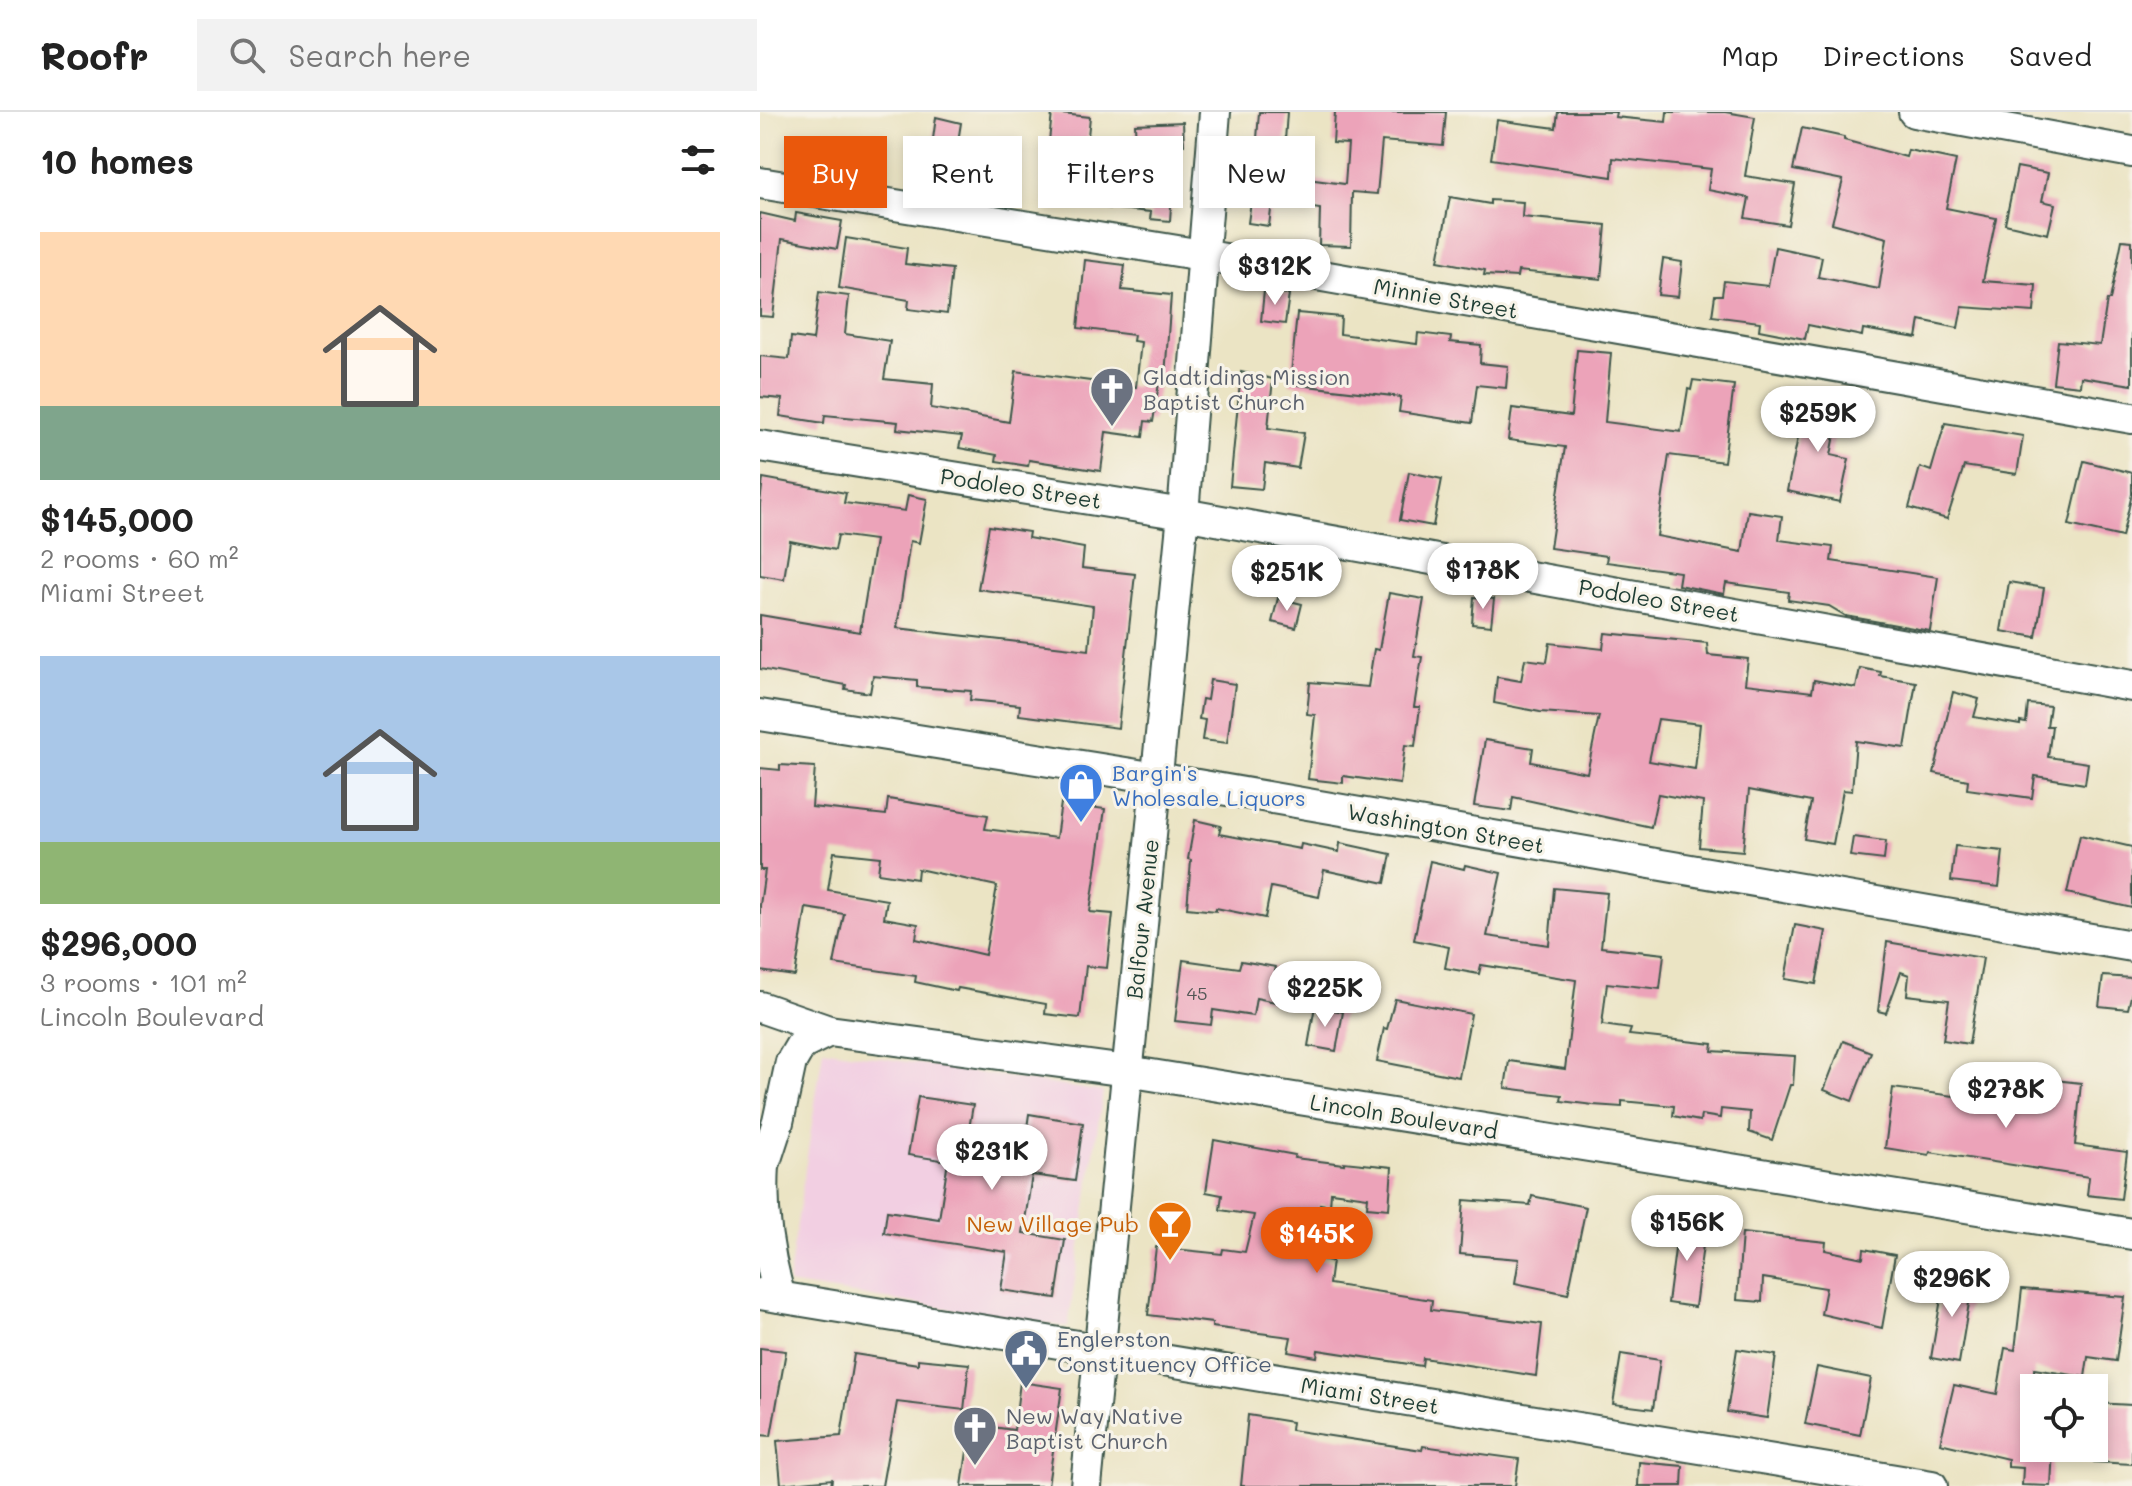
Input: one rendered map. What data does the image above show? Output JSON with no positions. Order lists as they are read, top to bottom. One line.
{"streets":{"street":["Minnie Street","Podoleo Street","Washington Street","Balfour Avenue","Lincoln Boulevard","Miami Street"]},"crossings":[["Minnie Street","Balfour Avenue"],["Podoleo Street","Balfour Avenue"],["Washington Street","Balfour Avenue"],["Balfour Avenue","Lincoln Boulevard"],["Balfour Avenue","Miami Street"]],"places":{"church":["Gladtidings Mission Baptist Church","New Way Native Baptist Church"],"shop":["Bargin's Wholesale Liquors"],"bar":["New Village Pub"],"public building":["Englerston Constituency Office"]},"house_numbers":["45"],"page":{"header":"Roofr","search":"Search here","nav":["Map","Directions","Saved"],"heading":"10 homes","chip":["Buy","Rent","Filters","New"],"list":[{"name":"$145,000","note":"2 rooms · 60 m² · Miami Street"},{"name":"$296,000","note":"3 rooms · 101 m² · Lincoln Boulevard"}],"price":["$312K","$259K","$178K","$251K","$225K","$278K","$231K","$156K","$145K","$296K"]}}
